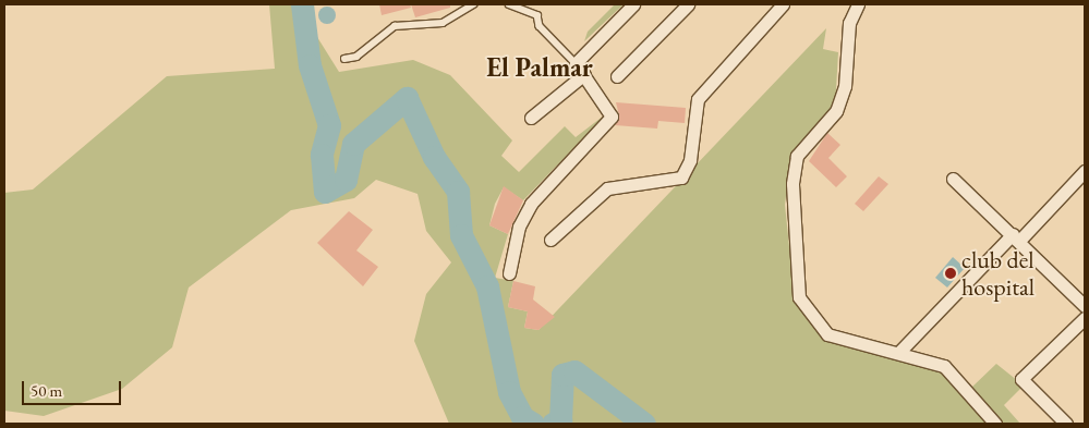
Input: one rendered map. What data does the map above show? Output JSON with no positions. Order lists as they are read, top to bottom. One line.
{"districts":["El Palmar"],"places":["club del hospital"],"scale_bar":"50 m"}
